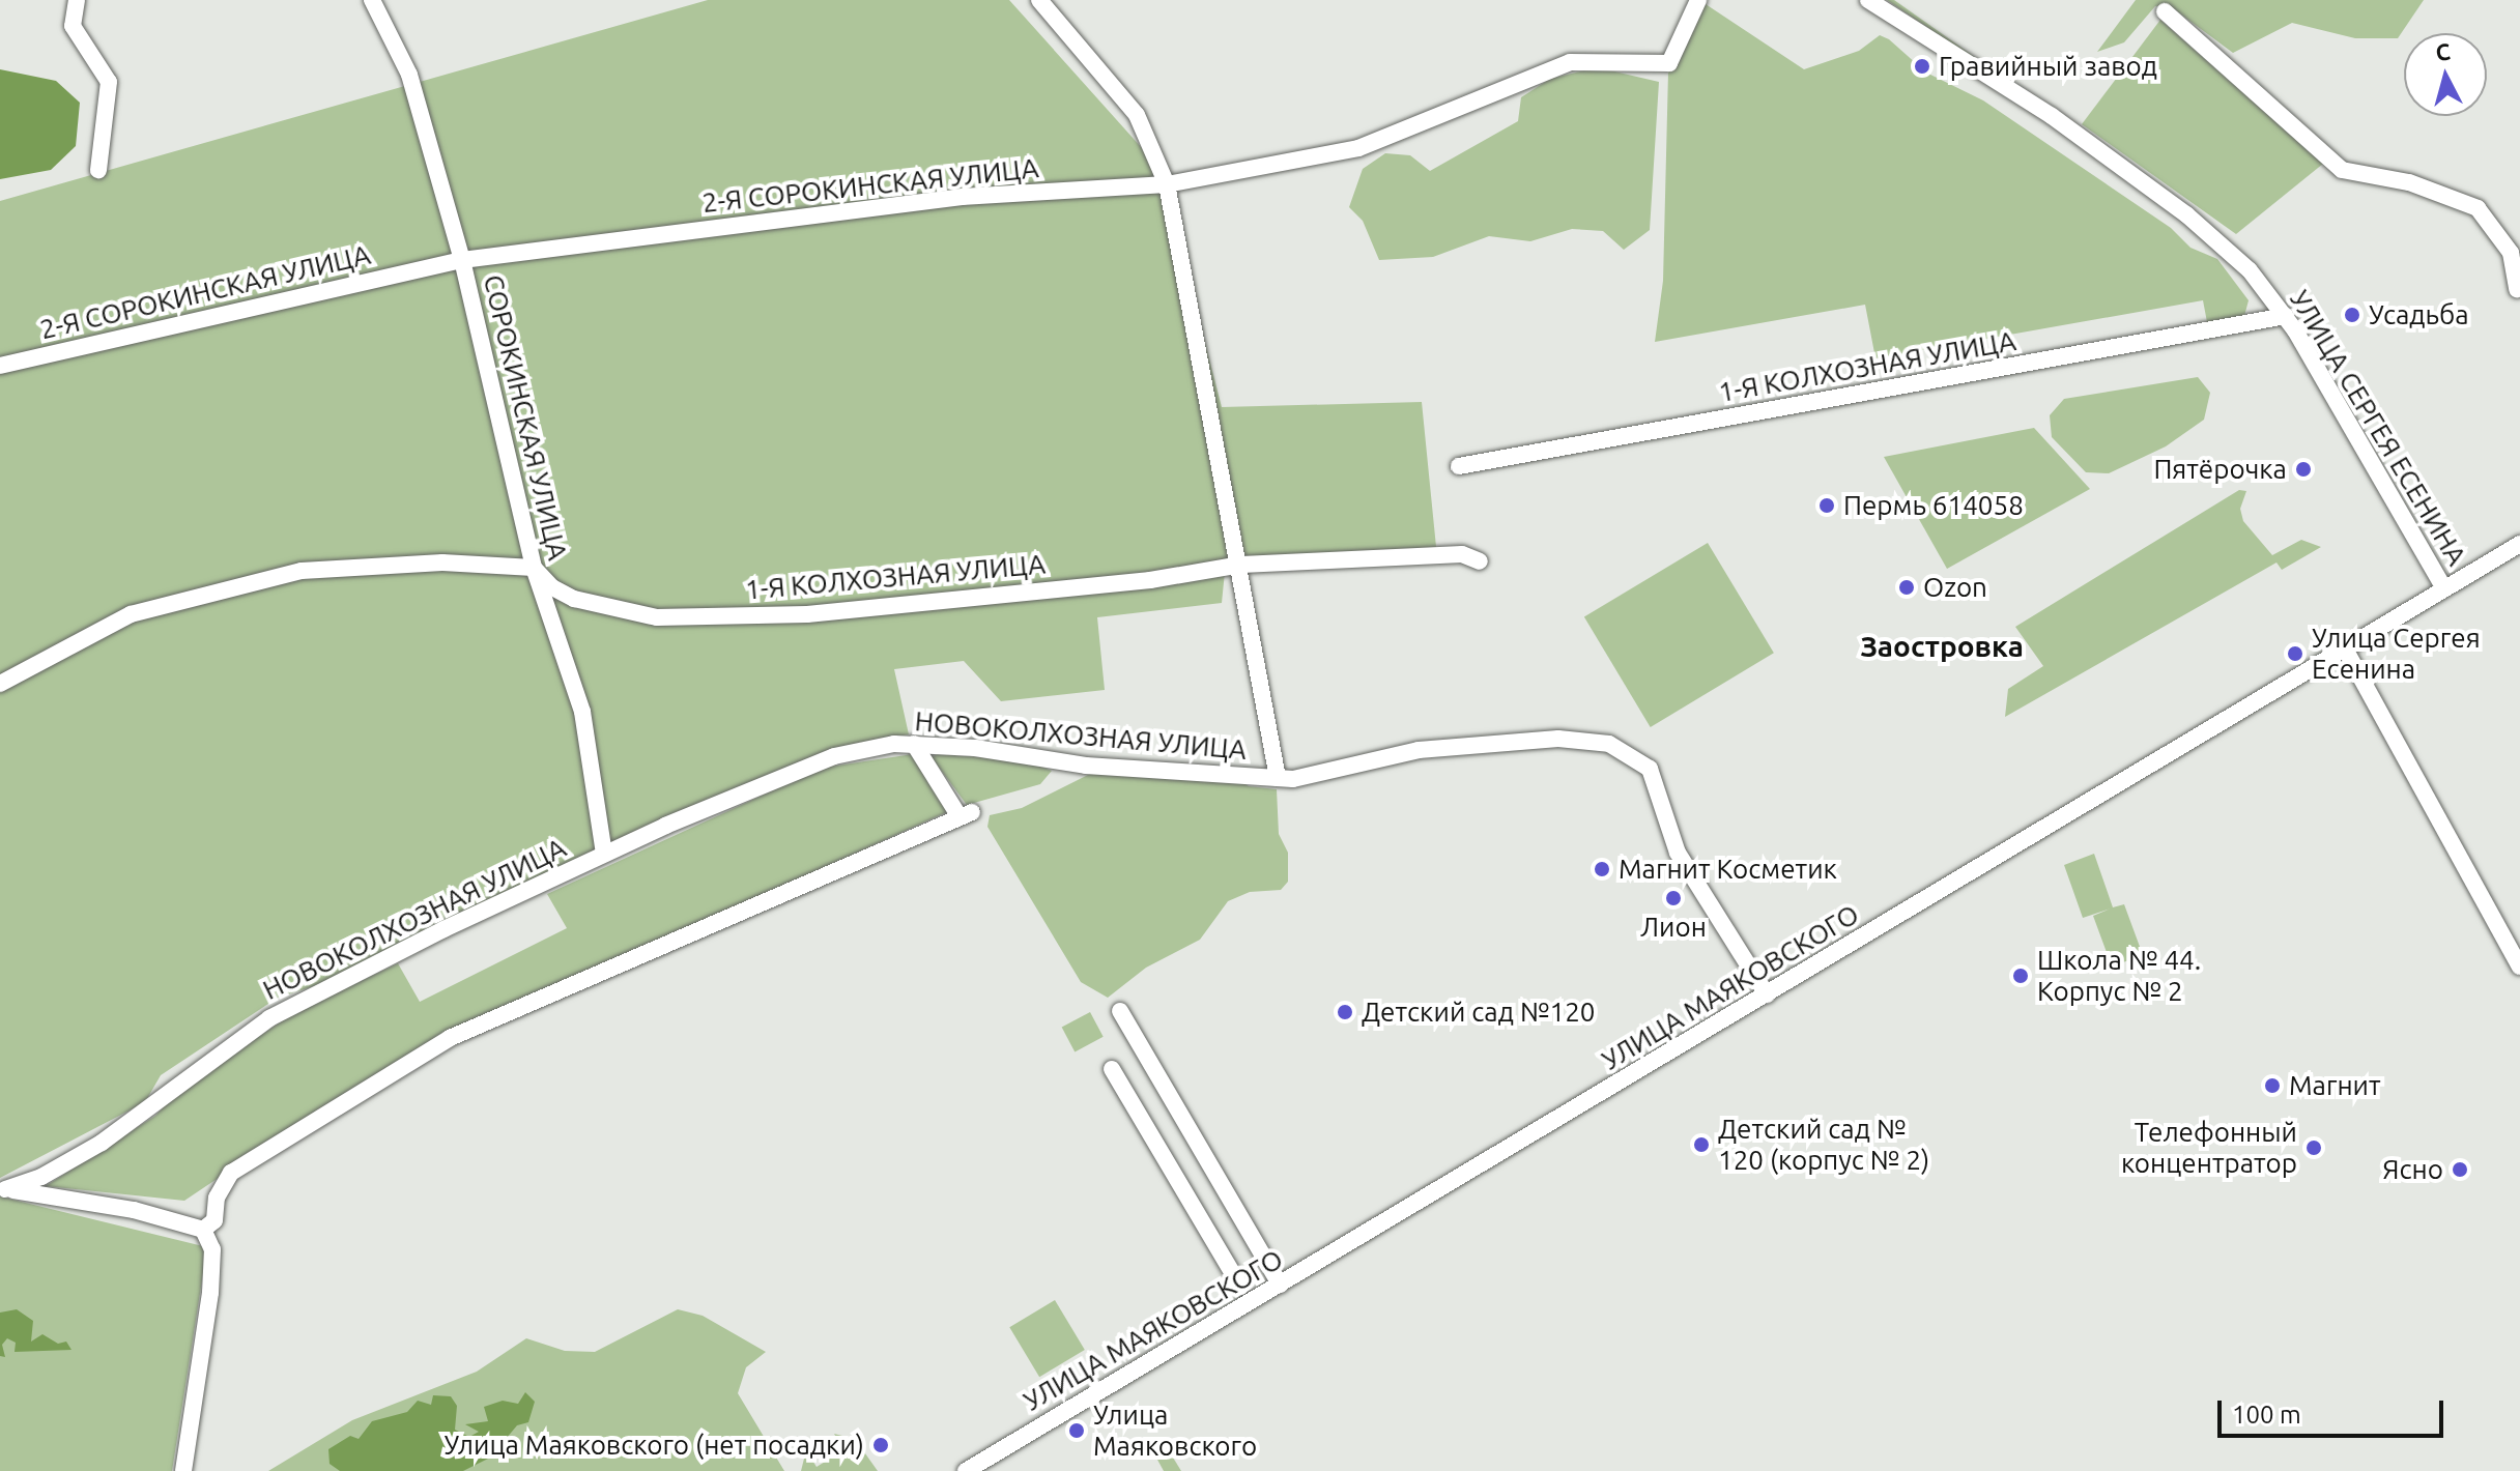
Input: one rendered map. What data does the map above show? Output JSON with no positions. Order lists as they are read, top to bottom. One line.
{"streets":{"street":["2-Я СОРОКИНСКАЯ УЛИЦА","1-Я КОЛХОЗНАЯ УЛИЦА","СОРОКИНСКАЯ УЛИЦА","УЛИЦА СЕРГЕЯ ЕСЕНИНА","НОВОКОЛХОЗНАЯ УЛИЦА","УЛИЦА МАЯКОВСКОГО"]},"crossings":[["2-Я СОРОКИНСКАЯ УЛИЦА","СОРОКИНСКАЯ УЛИЦА"],["1-Я КОЛХОЗНАЯ УЛИЦА","СОРОКИНСКАЯ УЛИЦА"],["1-Я КОЛХОЗНАЯ УЛИЦА","УЛИЦА СЕРГЕЯ ЕСЕНИНА"],["СОРОКИНСКАЯ УЛИЦА","НОВОКОЛХОЗНАЯ УЛИЦА"],["УЛИЦА СЕРГЕЯ ЕСЕНИНА","УЛИЦА МАЯКОВСКОГО"],["НОВОКОЛХОЗНАЯ УЛИЦА","УЛИЦА МАЯКОВСКОГО"]],"districts":["Заостровка"],"places":["Гравийный завод","Усадьба","Пятёрочка","Пермь 614058","Ozon","Улица Сергея Есенина","Магнит Косметик","Лион","Школа № 44. Корпус № 2","Детский сад №120","Магнит","Детский сад № 120 (корпус № 2)","Телефонный концентратор","Ясно","Улица Маяковского","Улица Маяковского (нет посадки)"],"scale_bar":"100 m","north":"top"}
